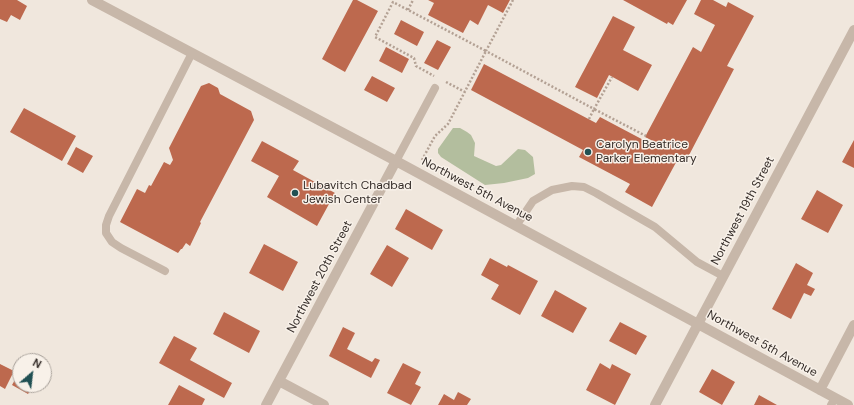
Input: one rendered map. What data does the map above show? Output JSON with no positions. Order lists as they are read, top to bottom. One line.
{"streets":{"street":["Northwest 5th Avenue","Northwest 19th Street","Northwest 20th Street"]},"crossings":[["Northwest 5th Avenue","Northwest 19th Street"],["Northwest 5th Avenue","Northwest 20th Street"]],"places":["Carolyn Beatrice Parker Elementary","Lubavitch Chadbad Jewish Center"],"north":"top right"}
